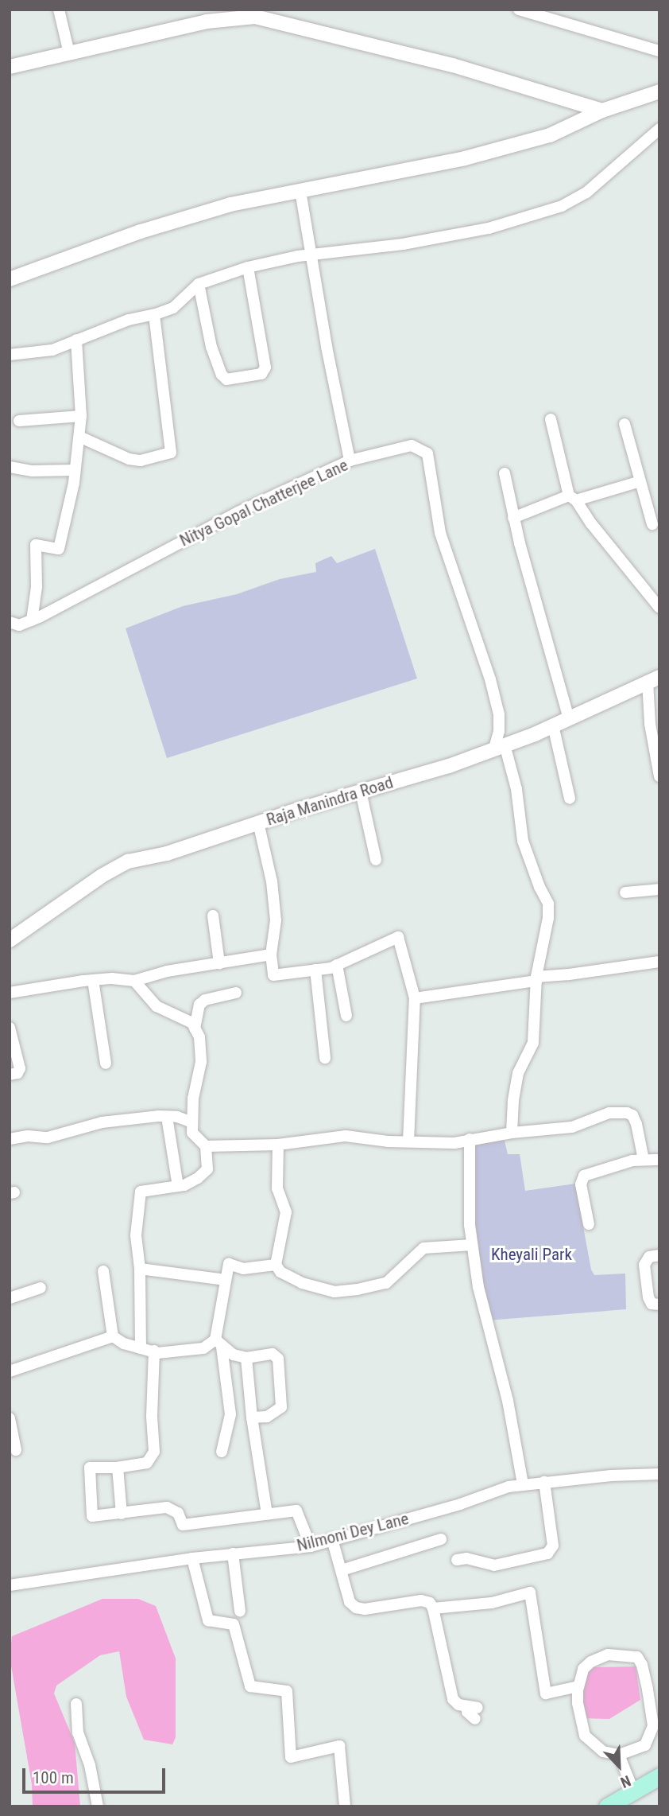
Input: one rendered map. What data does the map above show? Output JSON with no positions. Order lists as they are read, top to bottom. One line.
{"streets":{"street":["Nitya Gopal Chatterjee Lane","Raja Manindra Road","Nilmoni Dey Lane"]},"crossings":[["Nitya Gopal Chatterjee Lane","Raja Manindra Road"]],"parks":["Kheyali Park"],"scale_bar":"100 m","north":"bottom right"}
